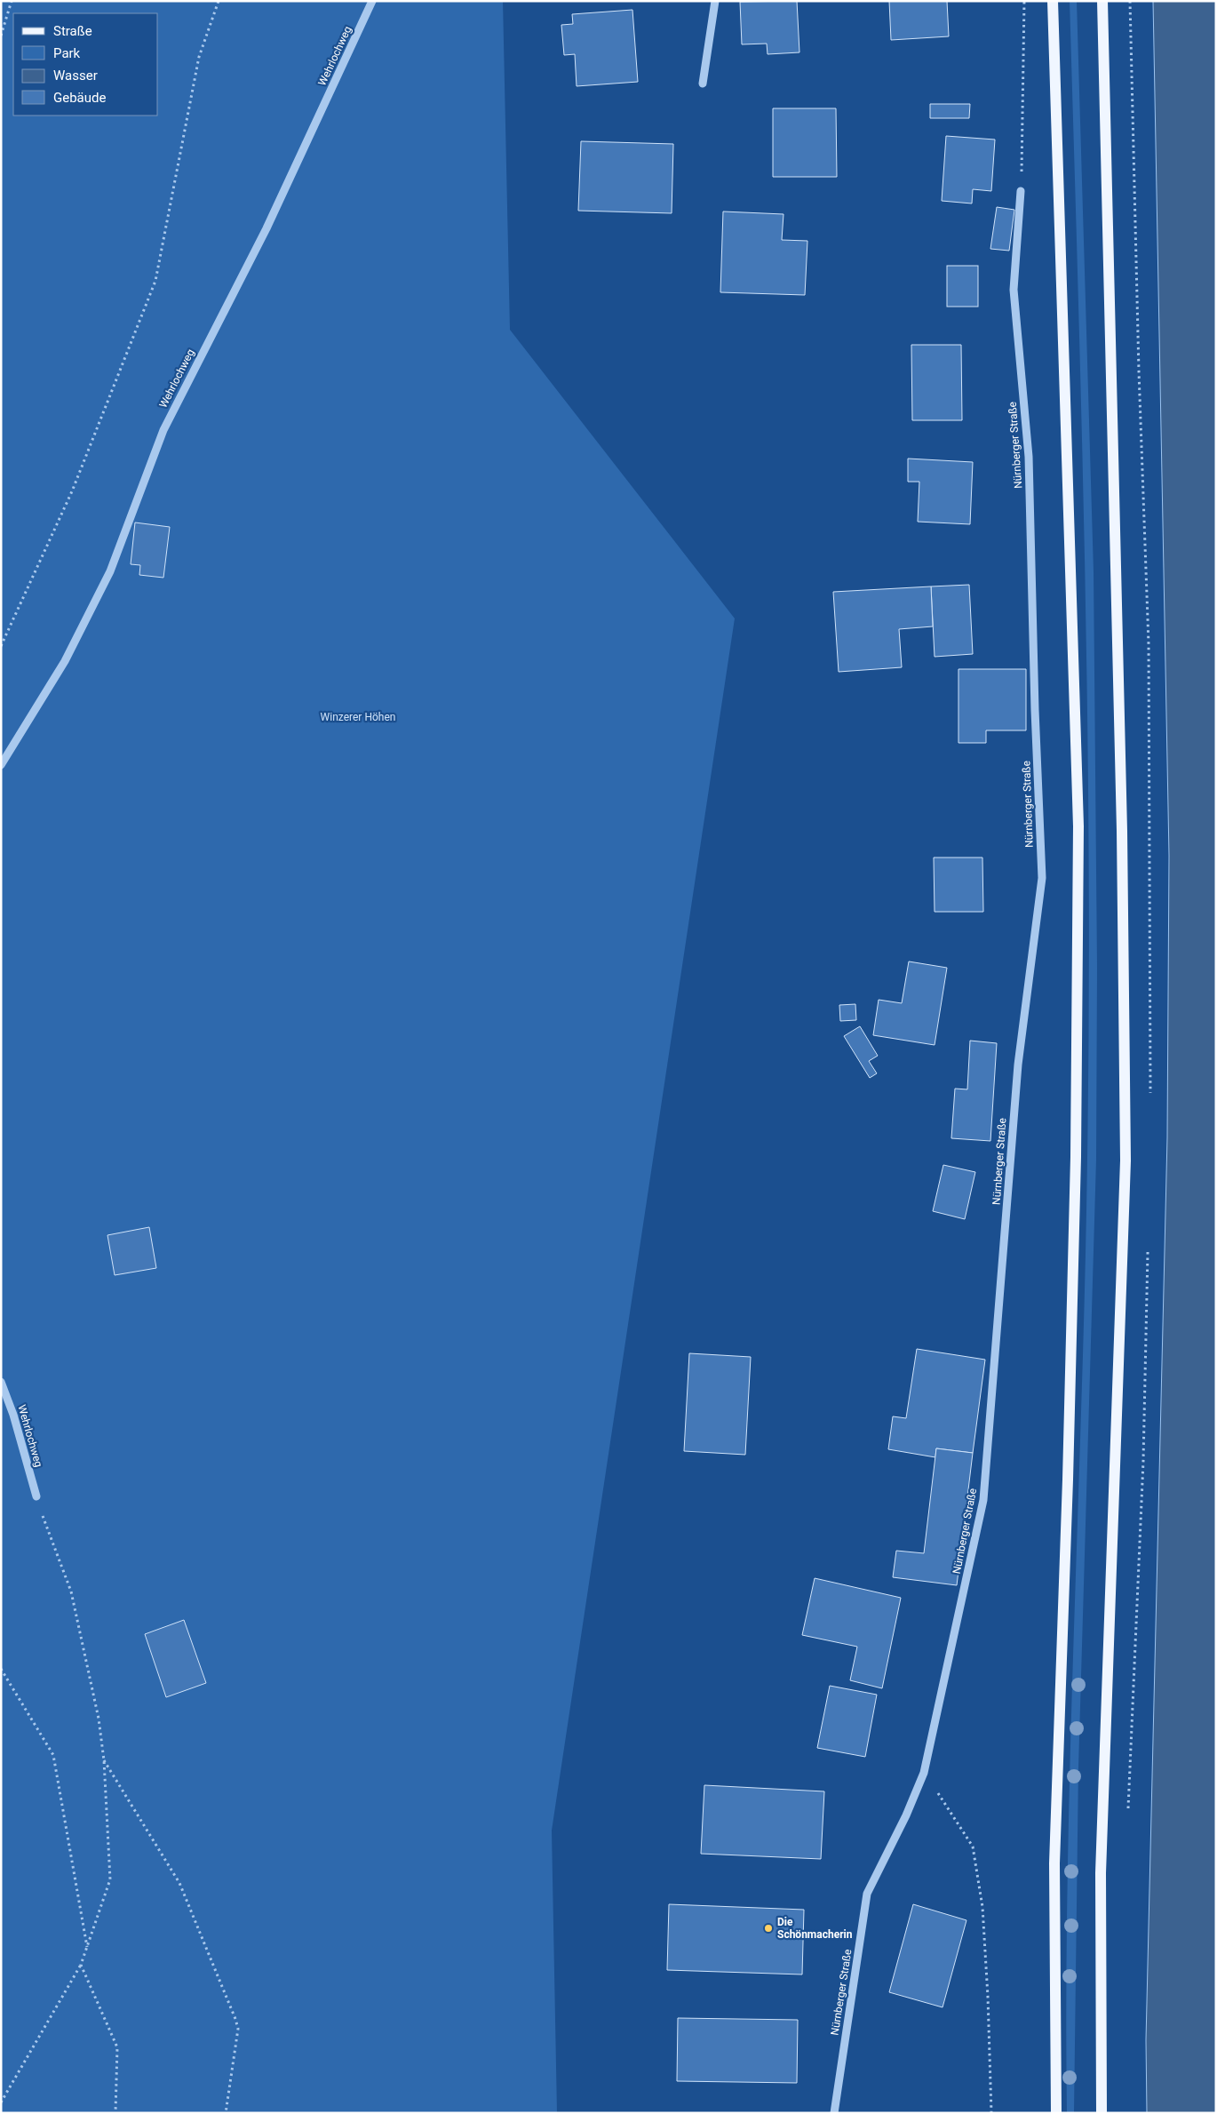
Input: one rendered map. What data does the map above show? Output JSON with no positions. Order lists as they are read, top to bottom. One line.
{"streets":{"street":["Wehrlochweg","Nürnberger Straße"]},"parks":["Winzerer Höhen"],"places":["Die Schönmacherin"],"legend":["Straße","Park","Wasser","Gebäude"]}
